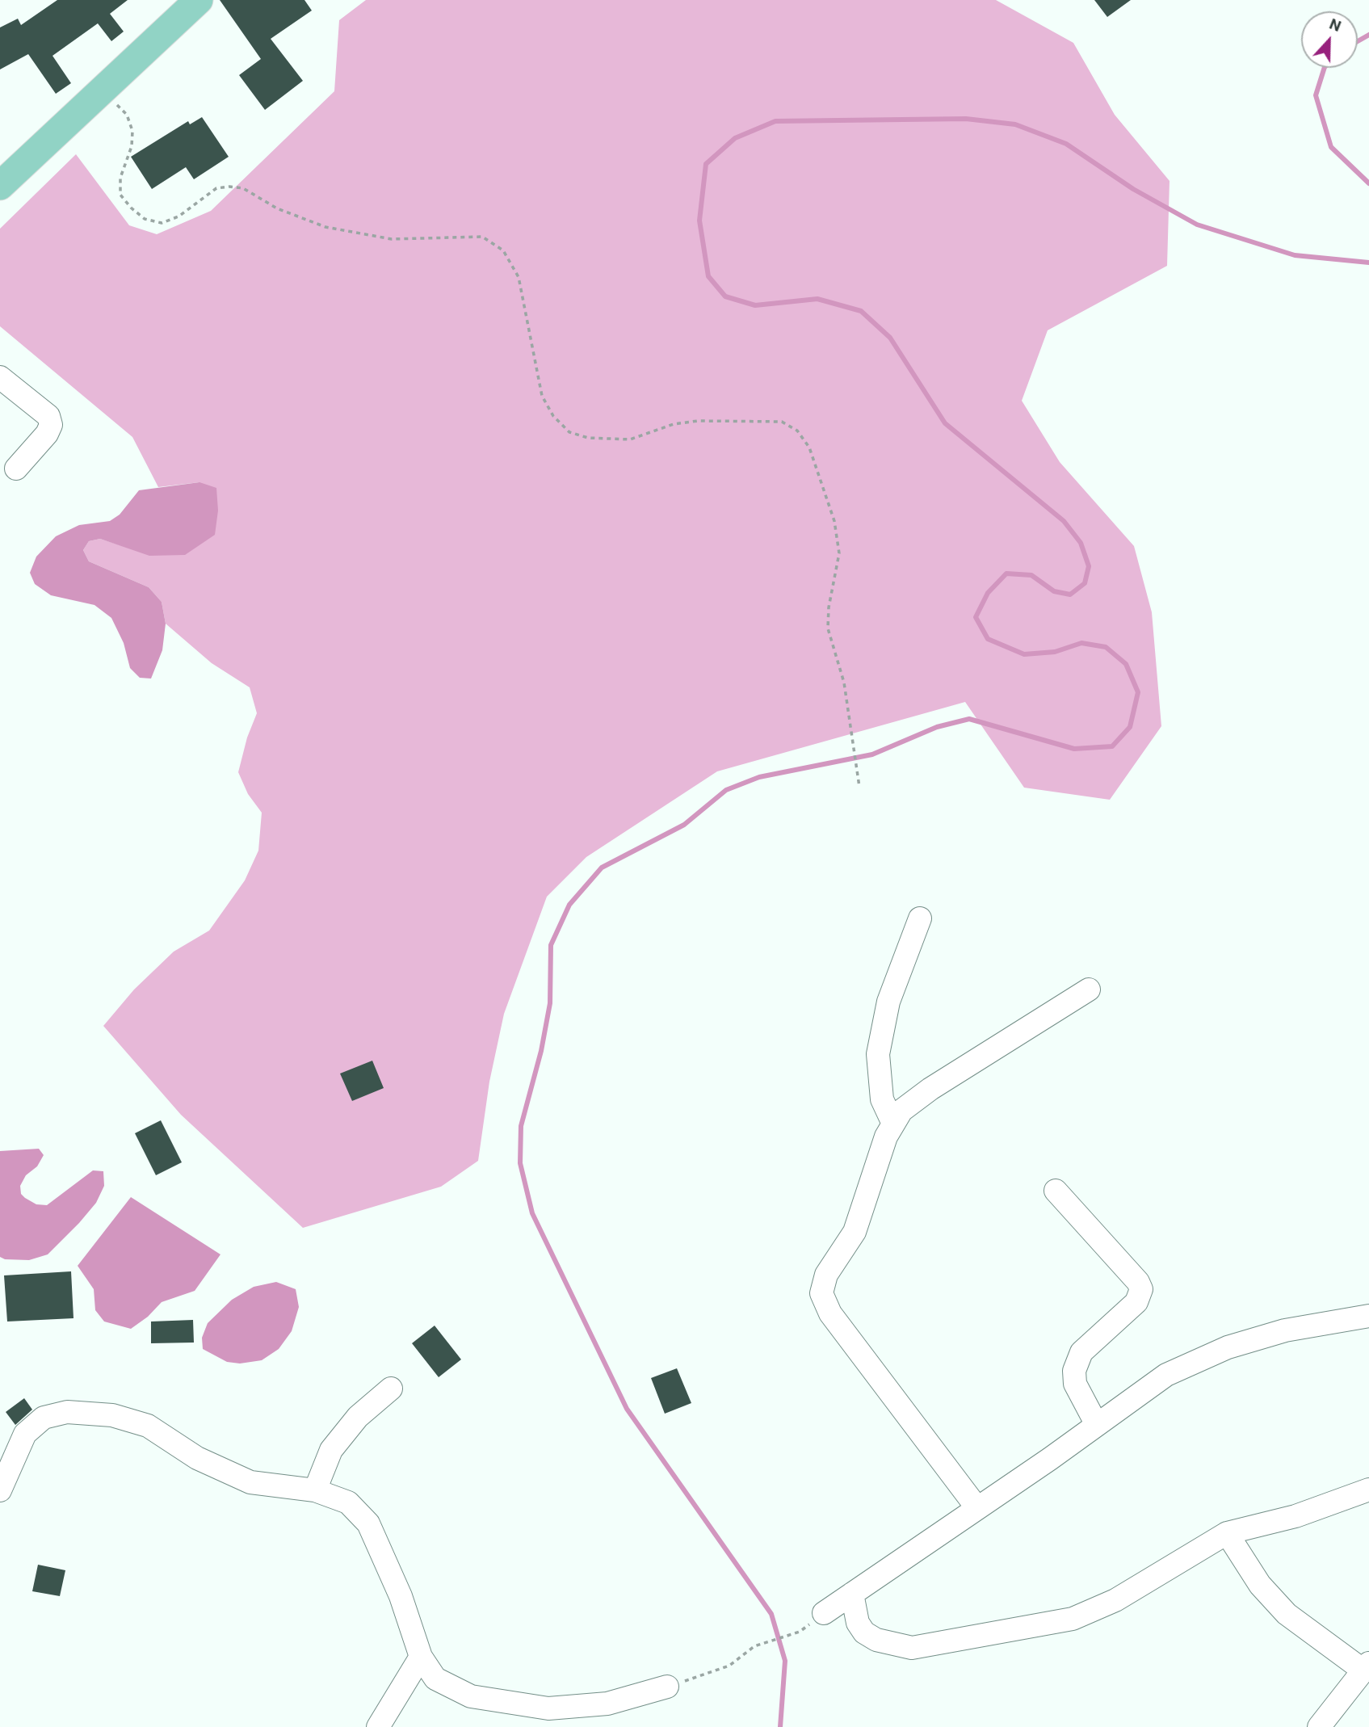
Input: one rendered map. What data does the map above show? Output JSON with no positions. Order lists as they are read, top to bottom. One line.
{"north":"top"}
